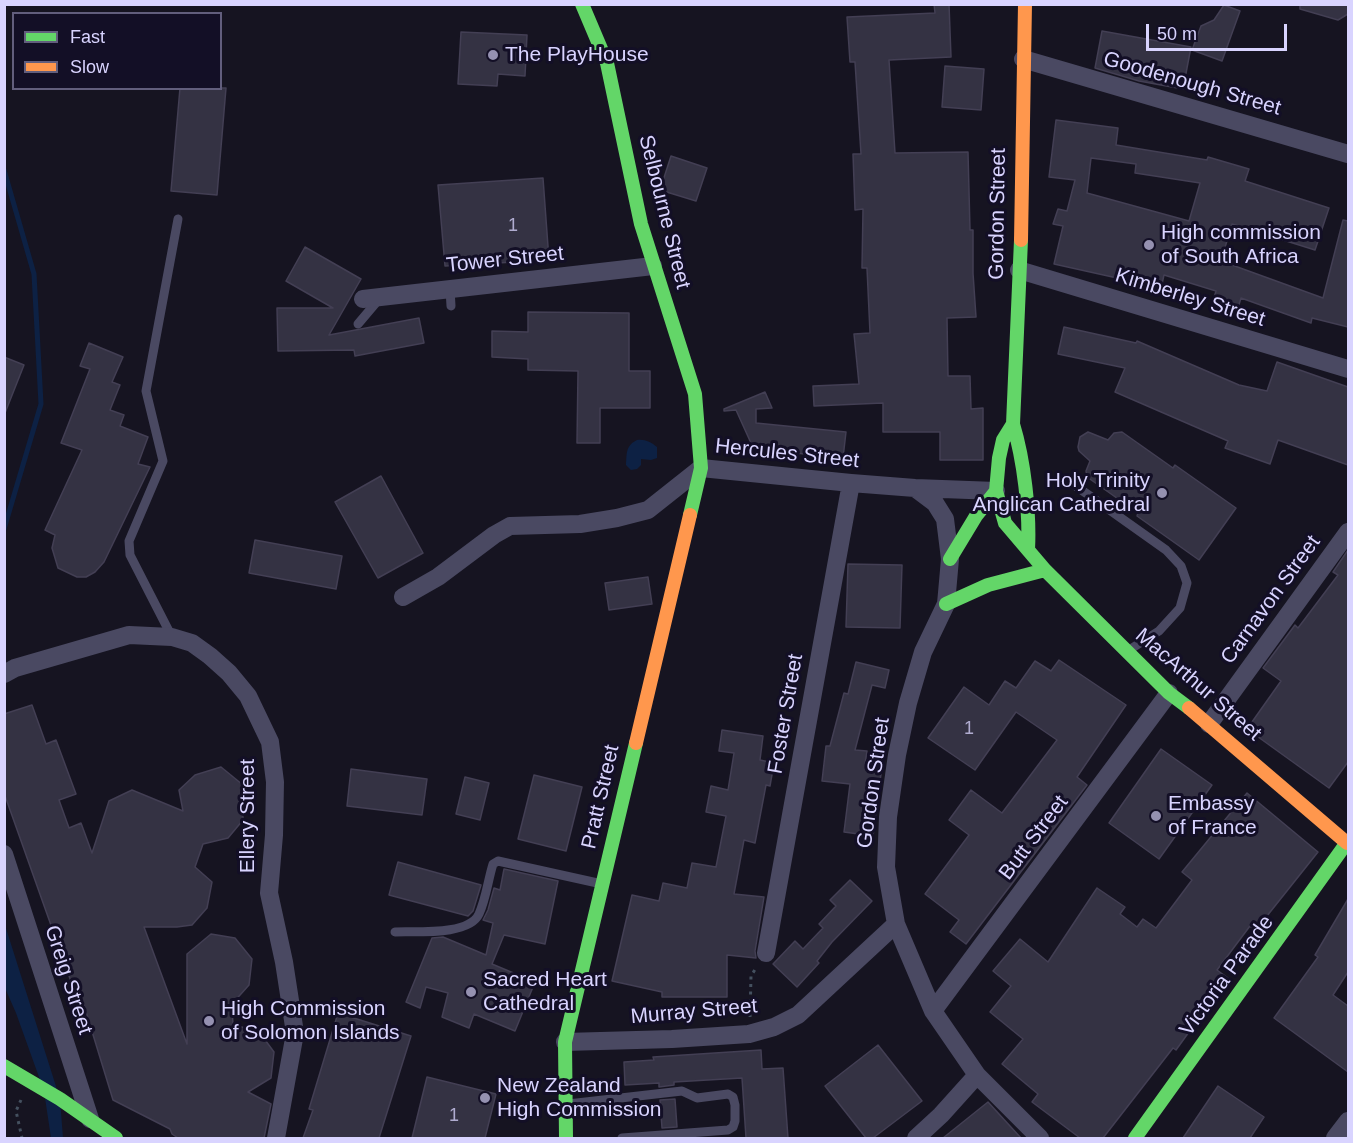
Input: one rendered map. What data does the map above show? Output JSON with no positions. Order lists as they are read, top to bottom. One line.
{"streets":{"main road":["Selbourne Street","Gordon Street","MacArthur Street","Pratt Street","Victoria Parade"],"street":["Goodenough Street","Tower Street","Kimberley Street","Hercules Street","Carnavon Street","Foster Street","Ellery Street","Butt Street","Greig Street","Murray Street"]},"crossings":[["Goodenough Street","Gordon Street"],["Selbourne Street","Tower Street"],["Selbourne Street","Hercules Street"],["Selbourne Street","Pratt Street"],["Gordon Street","Kimberley Street"],["Gordon Street","Hercules Street"],["Gordon Street","MacArthur Street"],["Gordon Street","Butt Street"],["Gordon Street","Murray Street"],["Hercules Street","Foster Street"],["Hercules Street","Pratt Street"],["Carnavon Street","MacArthur Street"],["MacArthur Street","Butt Street"],["MacArthur Street","Victoria Parade"],["Pratt Street","Murray Street"]],"places":["The PlayHouse","High commission of South Africa","Holy Trinity Anglican Cathedral","Embassy of France","Sacred Heart Cathedral","High Commission of Solomon Islands","New Zealand High Commission"],"house_numbers":["1","1","1"],"legend":["Fast","Slow"],"scale_bar":"50 m"}
